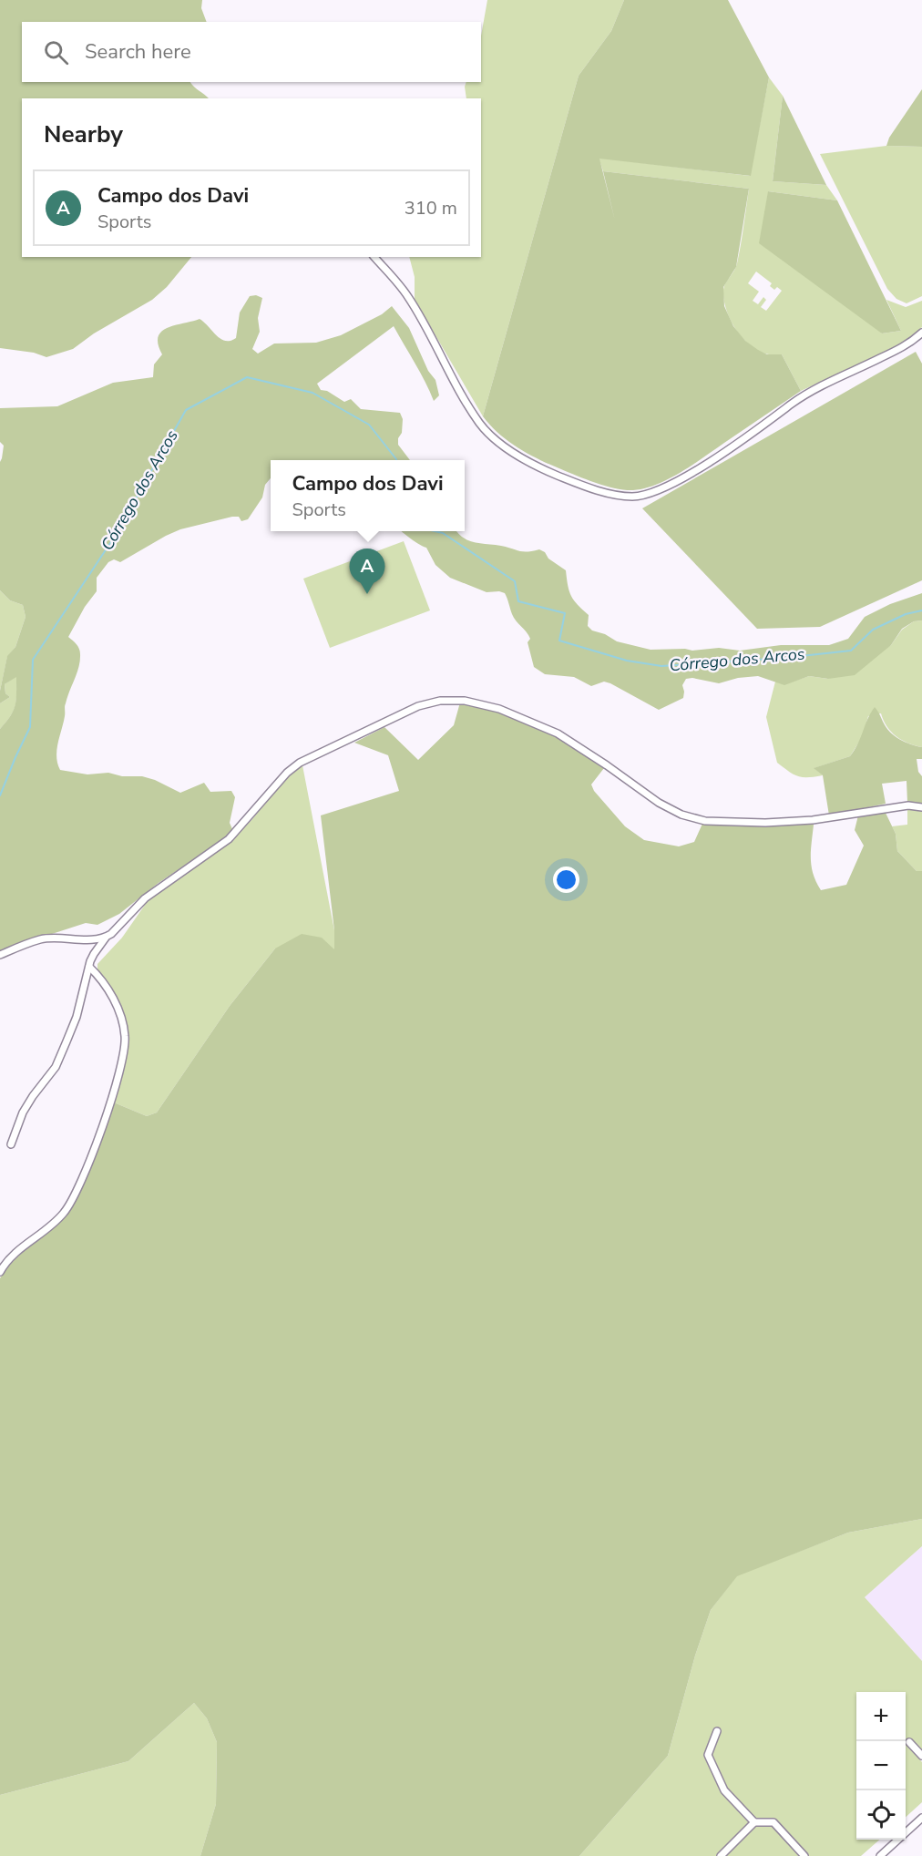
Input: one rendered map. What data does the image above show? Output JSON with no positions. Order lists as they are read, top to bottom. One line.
{"water":["Córrego dos Arcos"],"page":{"search":"Search here","heading":"Nearby","list":[{"mark":"A","name":"Campo dos Davi","note":"Sports","value":"310 m"}],"popup":["Campo dos Davi","Sports"],"pins":"A","map_buttons":["+","−"]}}
